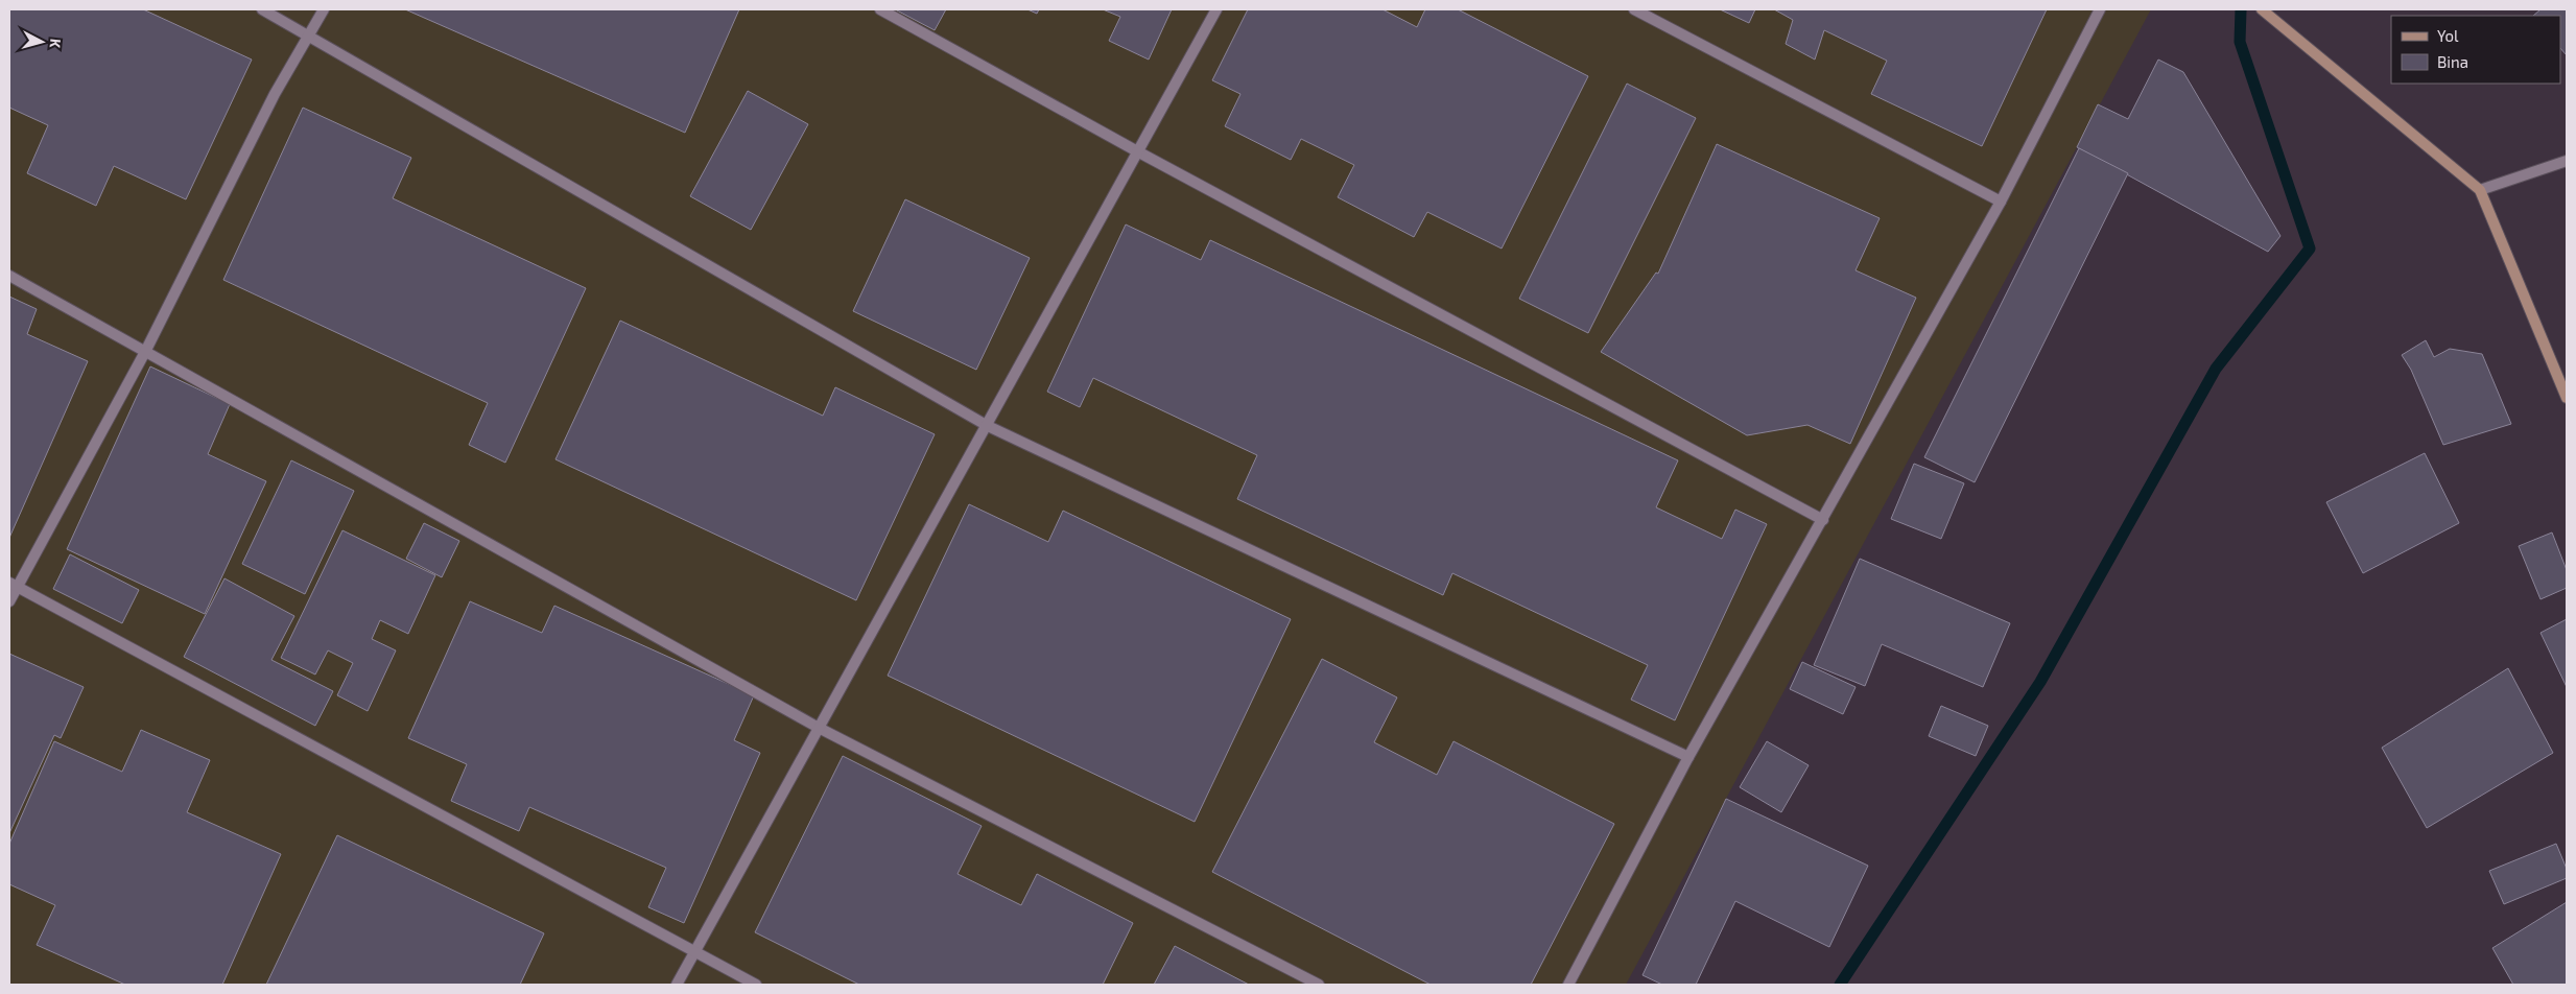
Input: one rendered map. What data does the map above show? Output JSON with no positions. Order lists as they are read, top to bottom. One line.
{"legend":["Yol","Bina"],"north":"right"}
